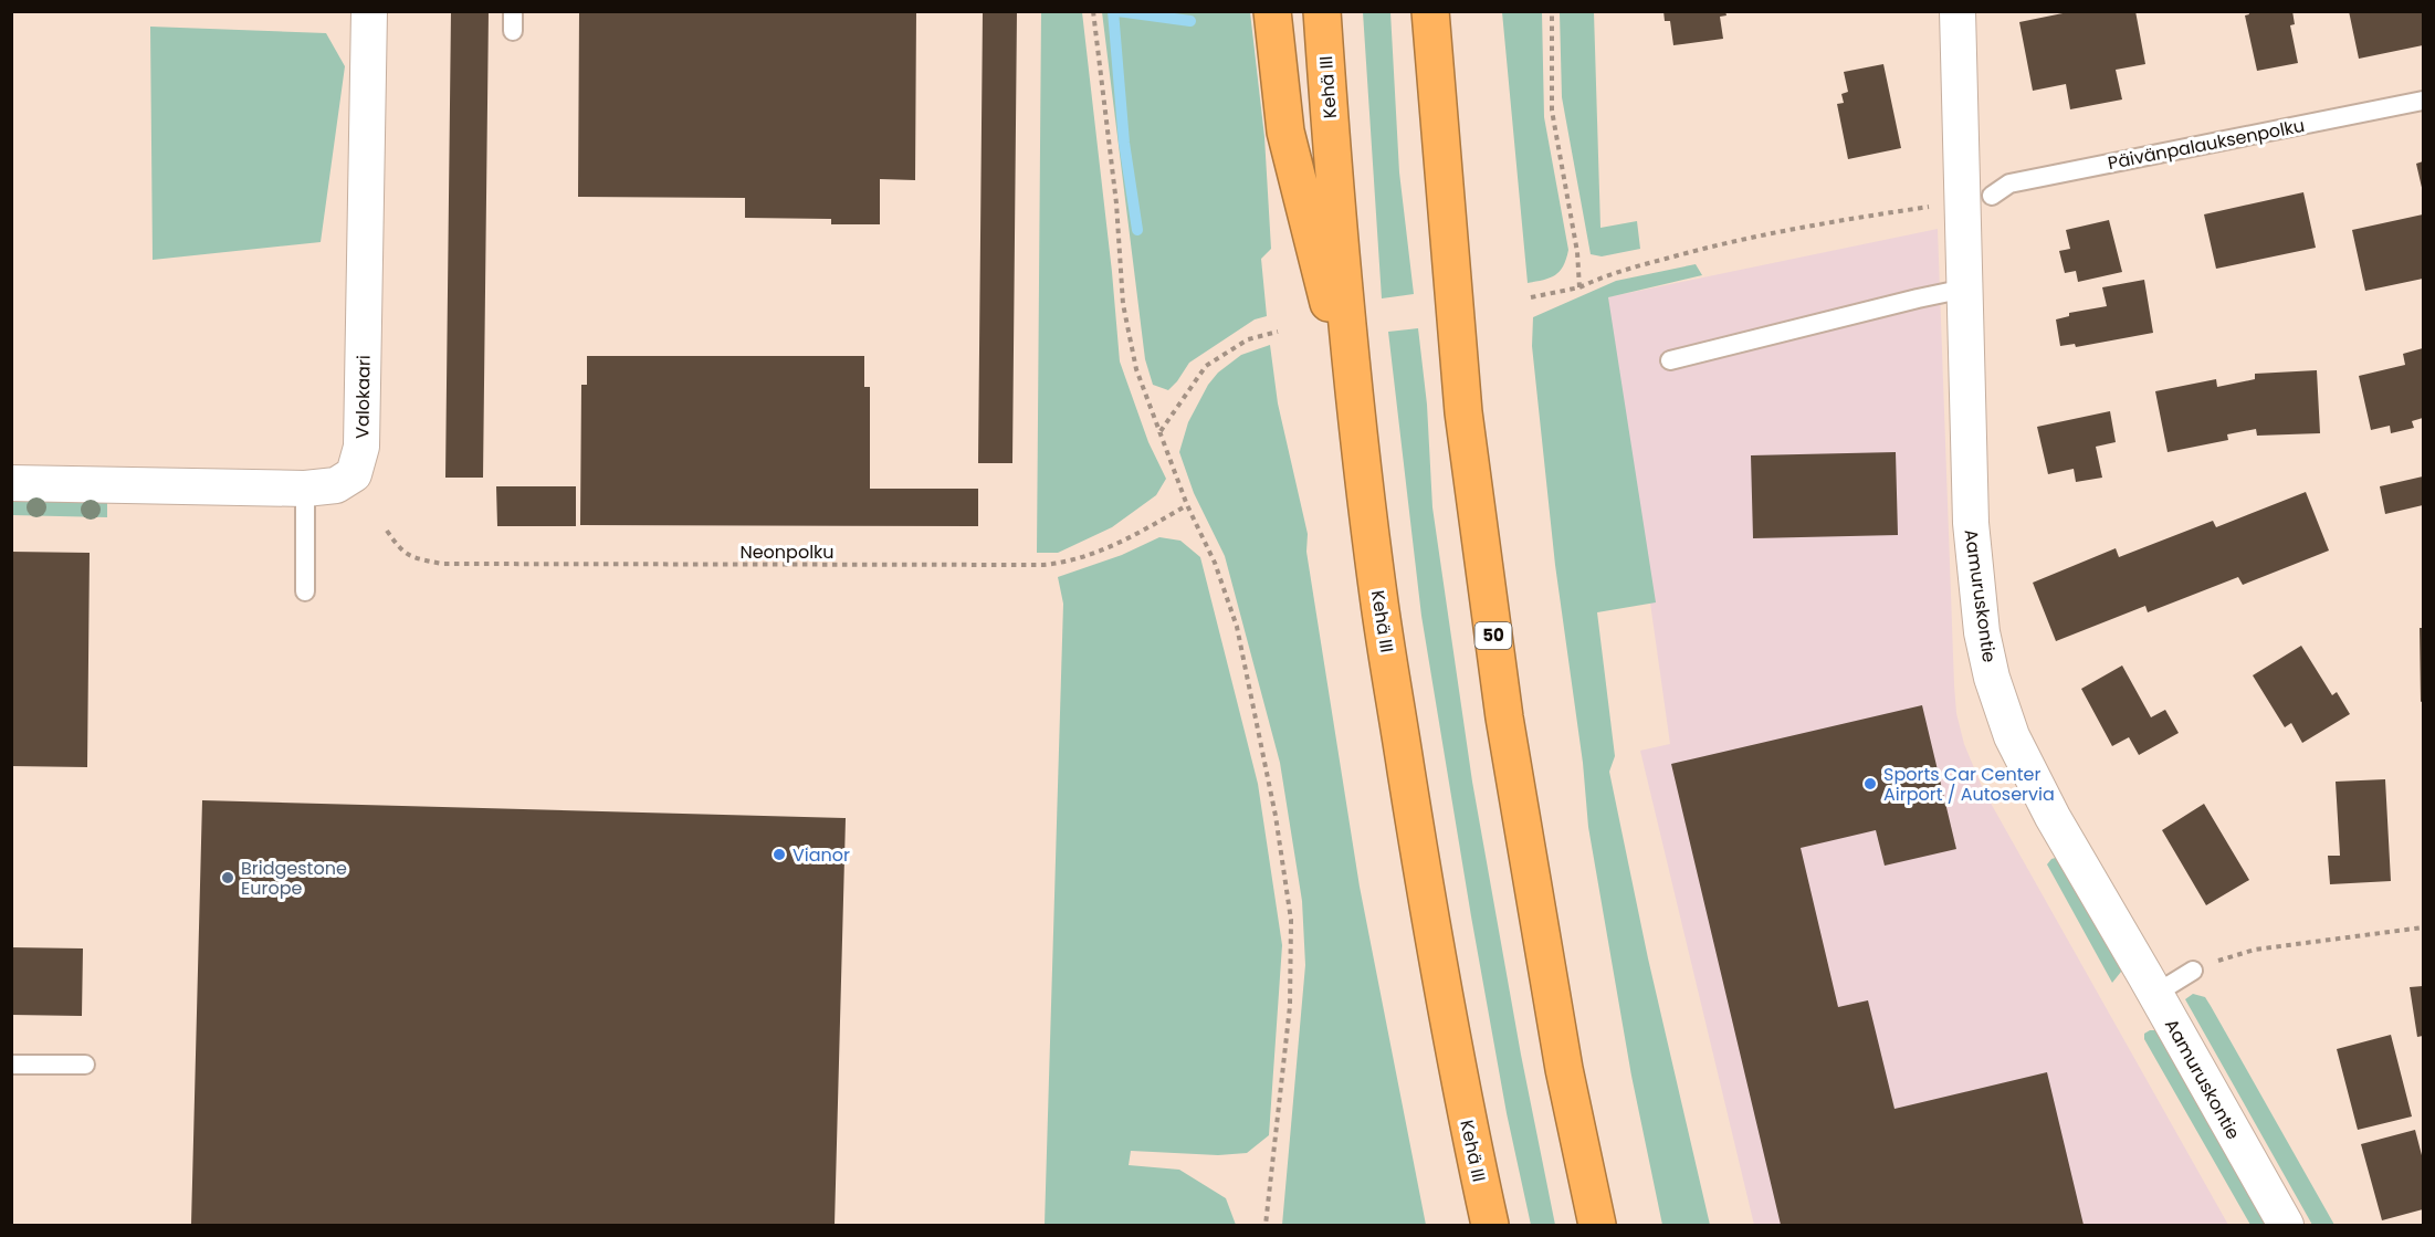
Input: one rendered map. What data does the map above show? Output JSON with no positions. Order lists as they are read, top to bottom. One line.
{"streets":{"highway":["Kehä III","50"],"street":["Valokaari","Aamuruskontie"],"lane":["Päivänpalauksenpolku"],"path":["Neonpolku"]},"places":["Sports Car Center Airport / Autoservia","Vianor","Bridgestone Europe"]}
